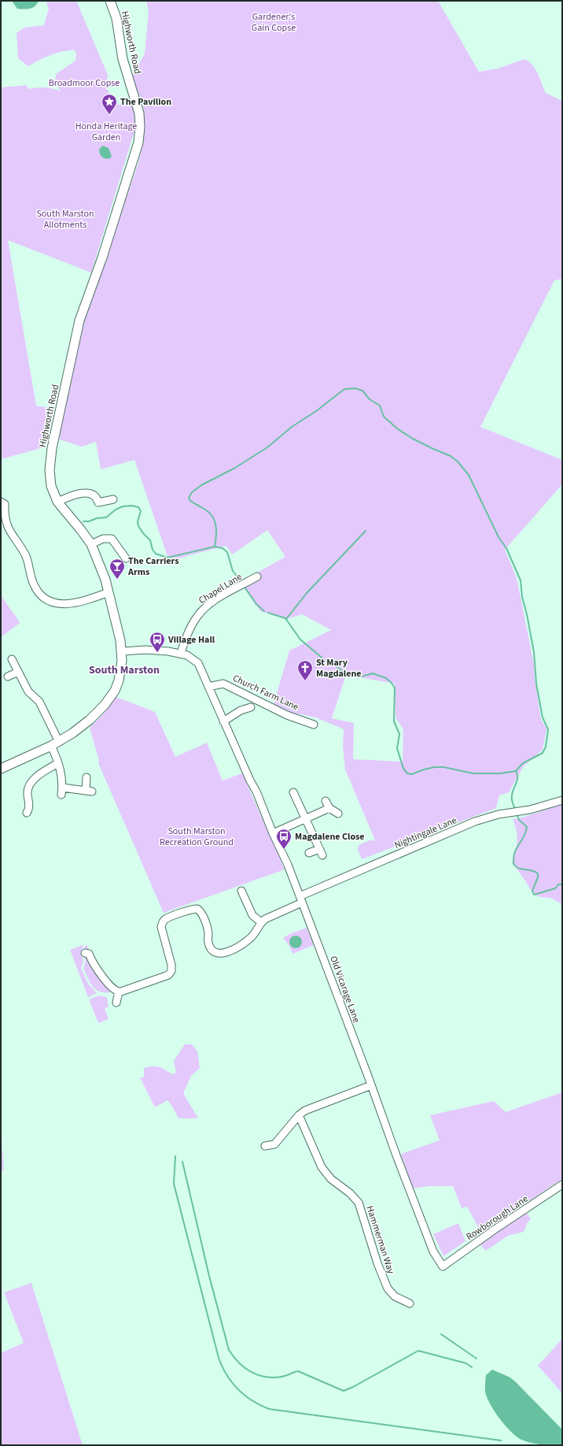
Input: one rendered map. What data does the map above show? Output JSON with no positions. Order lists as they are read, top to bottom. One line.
{"streets":{"street":["Highworth Road","Chapel Lane","Church Farm Lane","Nightingale Lane","Old Vicarage Lane","Rowborough Lane","Hammerman Way"]},"crossings":[["Highworth Road","Old Vicarage Lane"],["Chapel Lane","Old Vicarage Lane"],["Church Farm Lane","Old Vicarage Lane"],["Nightingale Lane","Old Vicarage Lane"],["Old Vicarage Lane","Rowborough Lane"]],"districts":["South Marston"],"parks":["Gardener's Gain Copse","Broadmoor Copse","Honda Heritage Garden","South Marston Allotments","South Marston Recreation Ground"],"places":{"place":["The Pavilion"],"bar":["The Carriers Arms"],"bus stop":["Village Hall","Magdalene Close"],"church":["St Mary Magdalene"]}}
